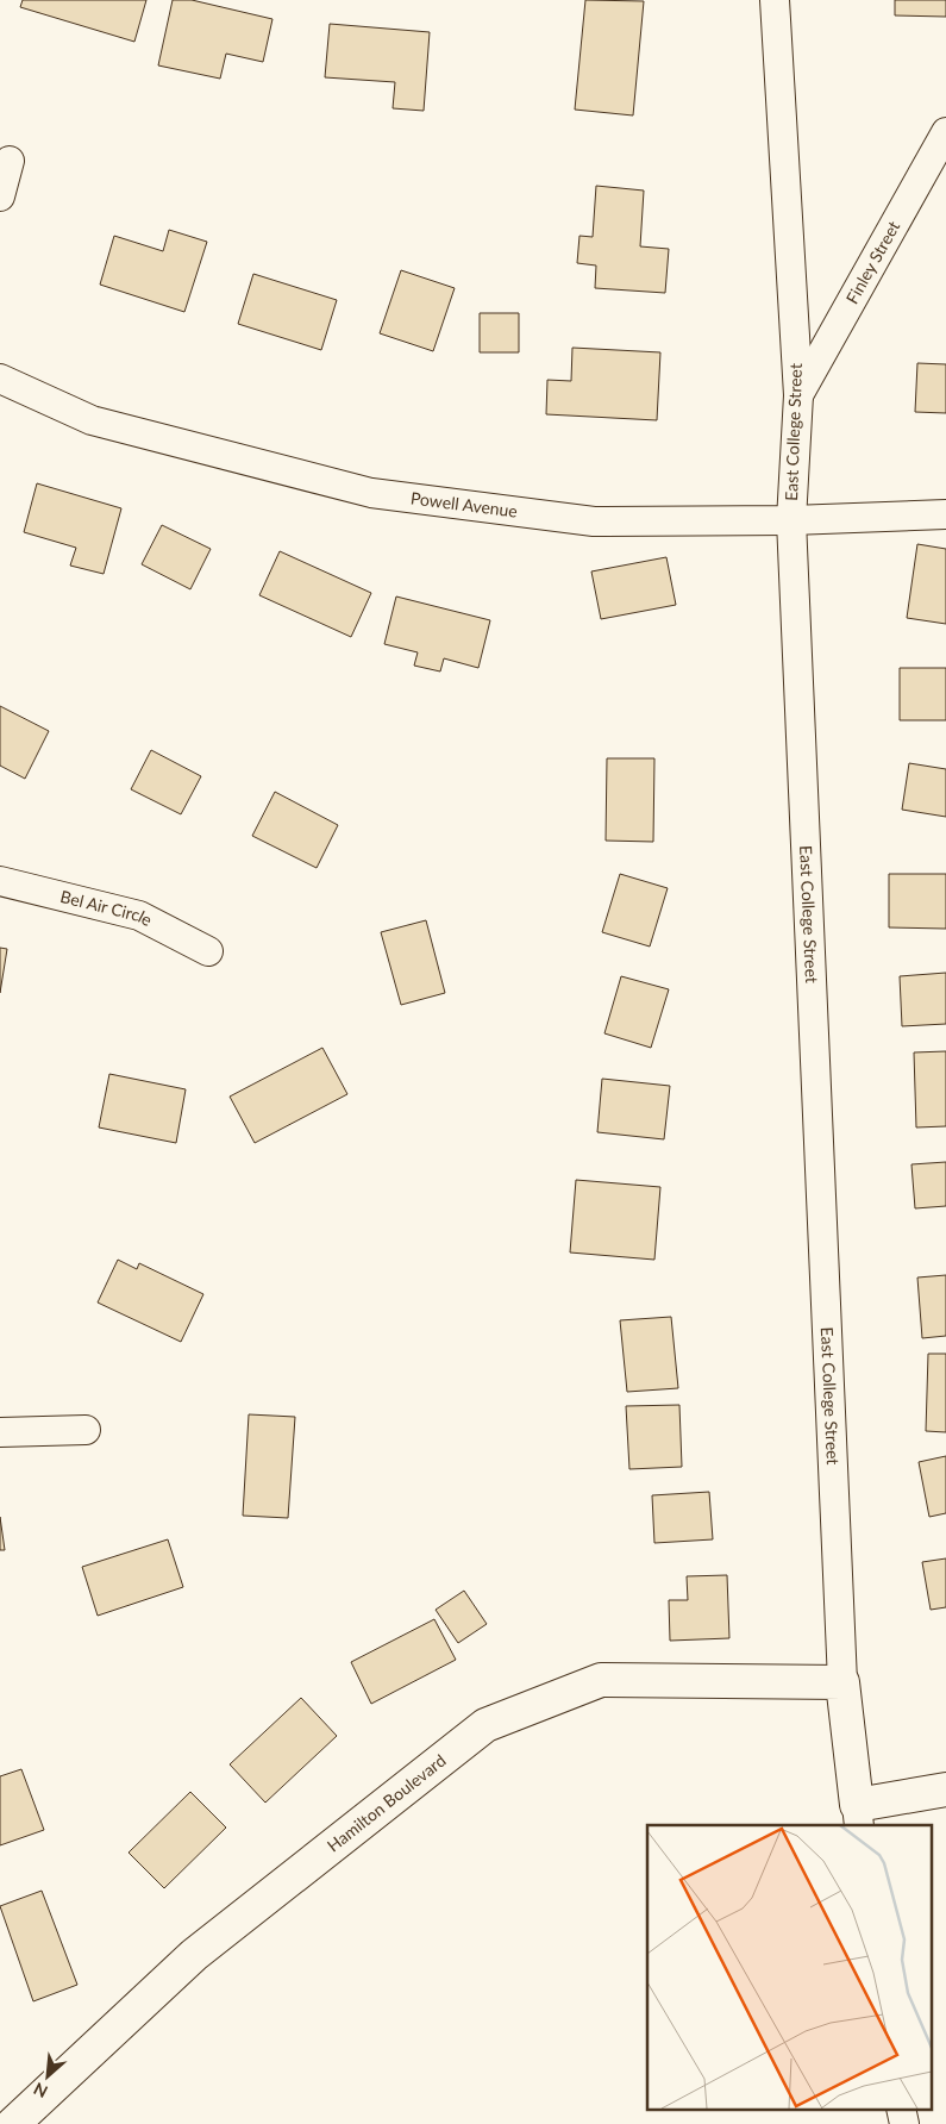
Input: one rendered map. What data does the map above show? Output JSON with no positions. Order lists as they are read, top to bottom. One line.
{"streets":{"street":["Finley Street","East College Street","Powell Avenue","Bel Air Circle","Hamilton Boulevard"]},"crossings":[["Finley Street","East College Street"],["East College Street","Powell Avenue"],["East College Street","Hamilton Boulevard"]],"north":"bottom left"}
